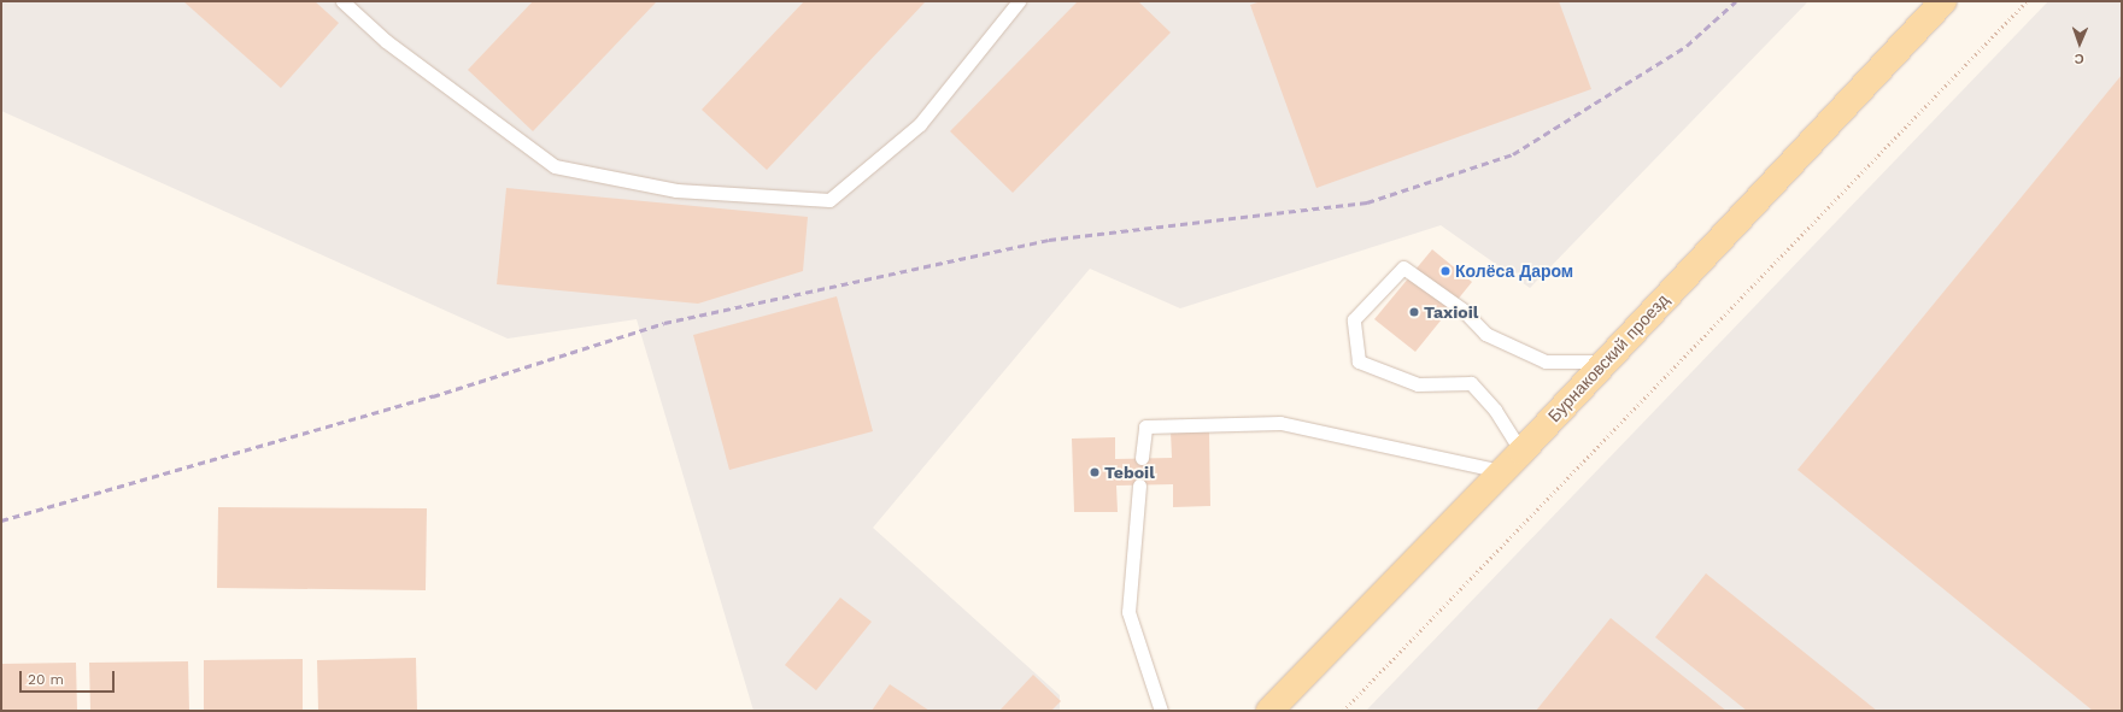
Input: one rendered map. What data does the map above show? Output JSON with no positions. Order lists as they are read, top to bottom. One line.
{"streets":{"main road":["Бурнаковский проезд"]},"places":["Колёса Даром","Taxioil","Teboil"],"scale_bar":"20 m","north":"bottom"}
